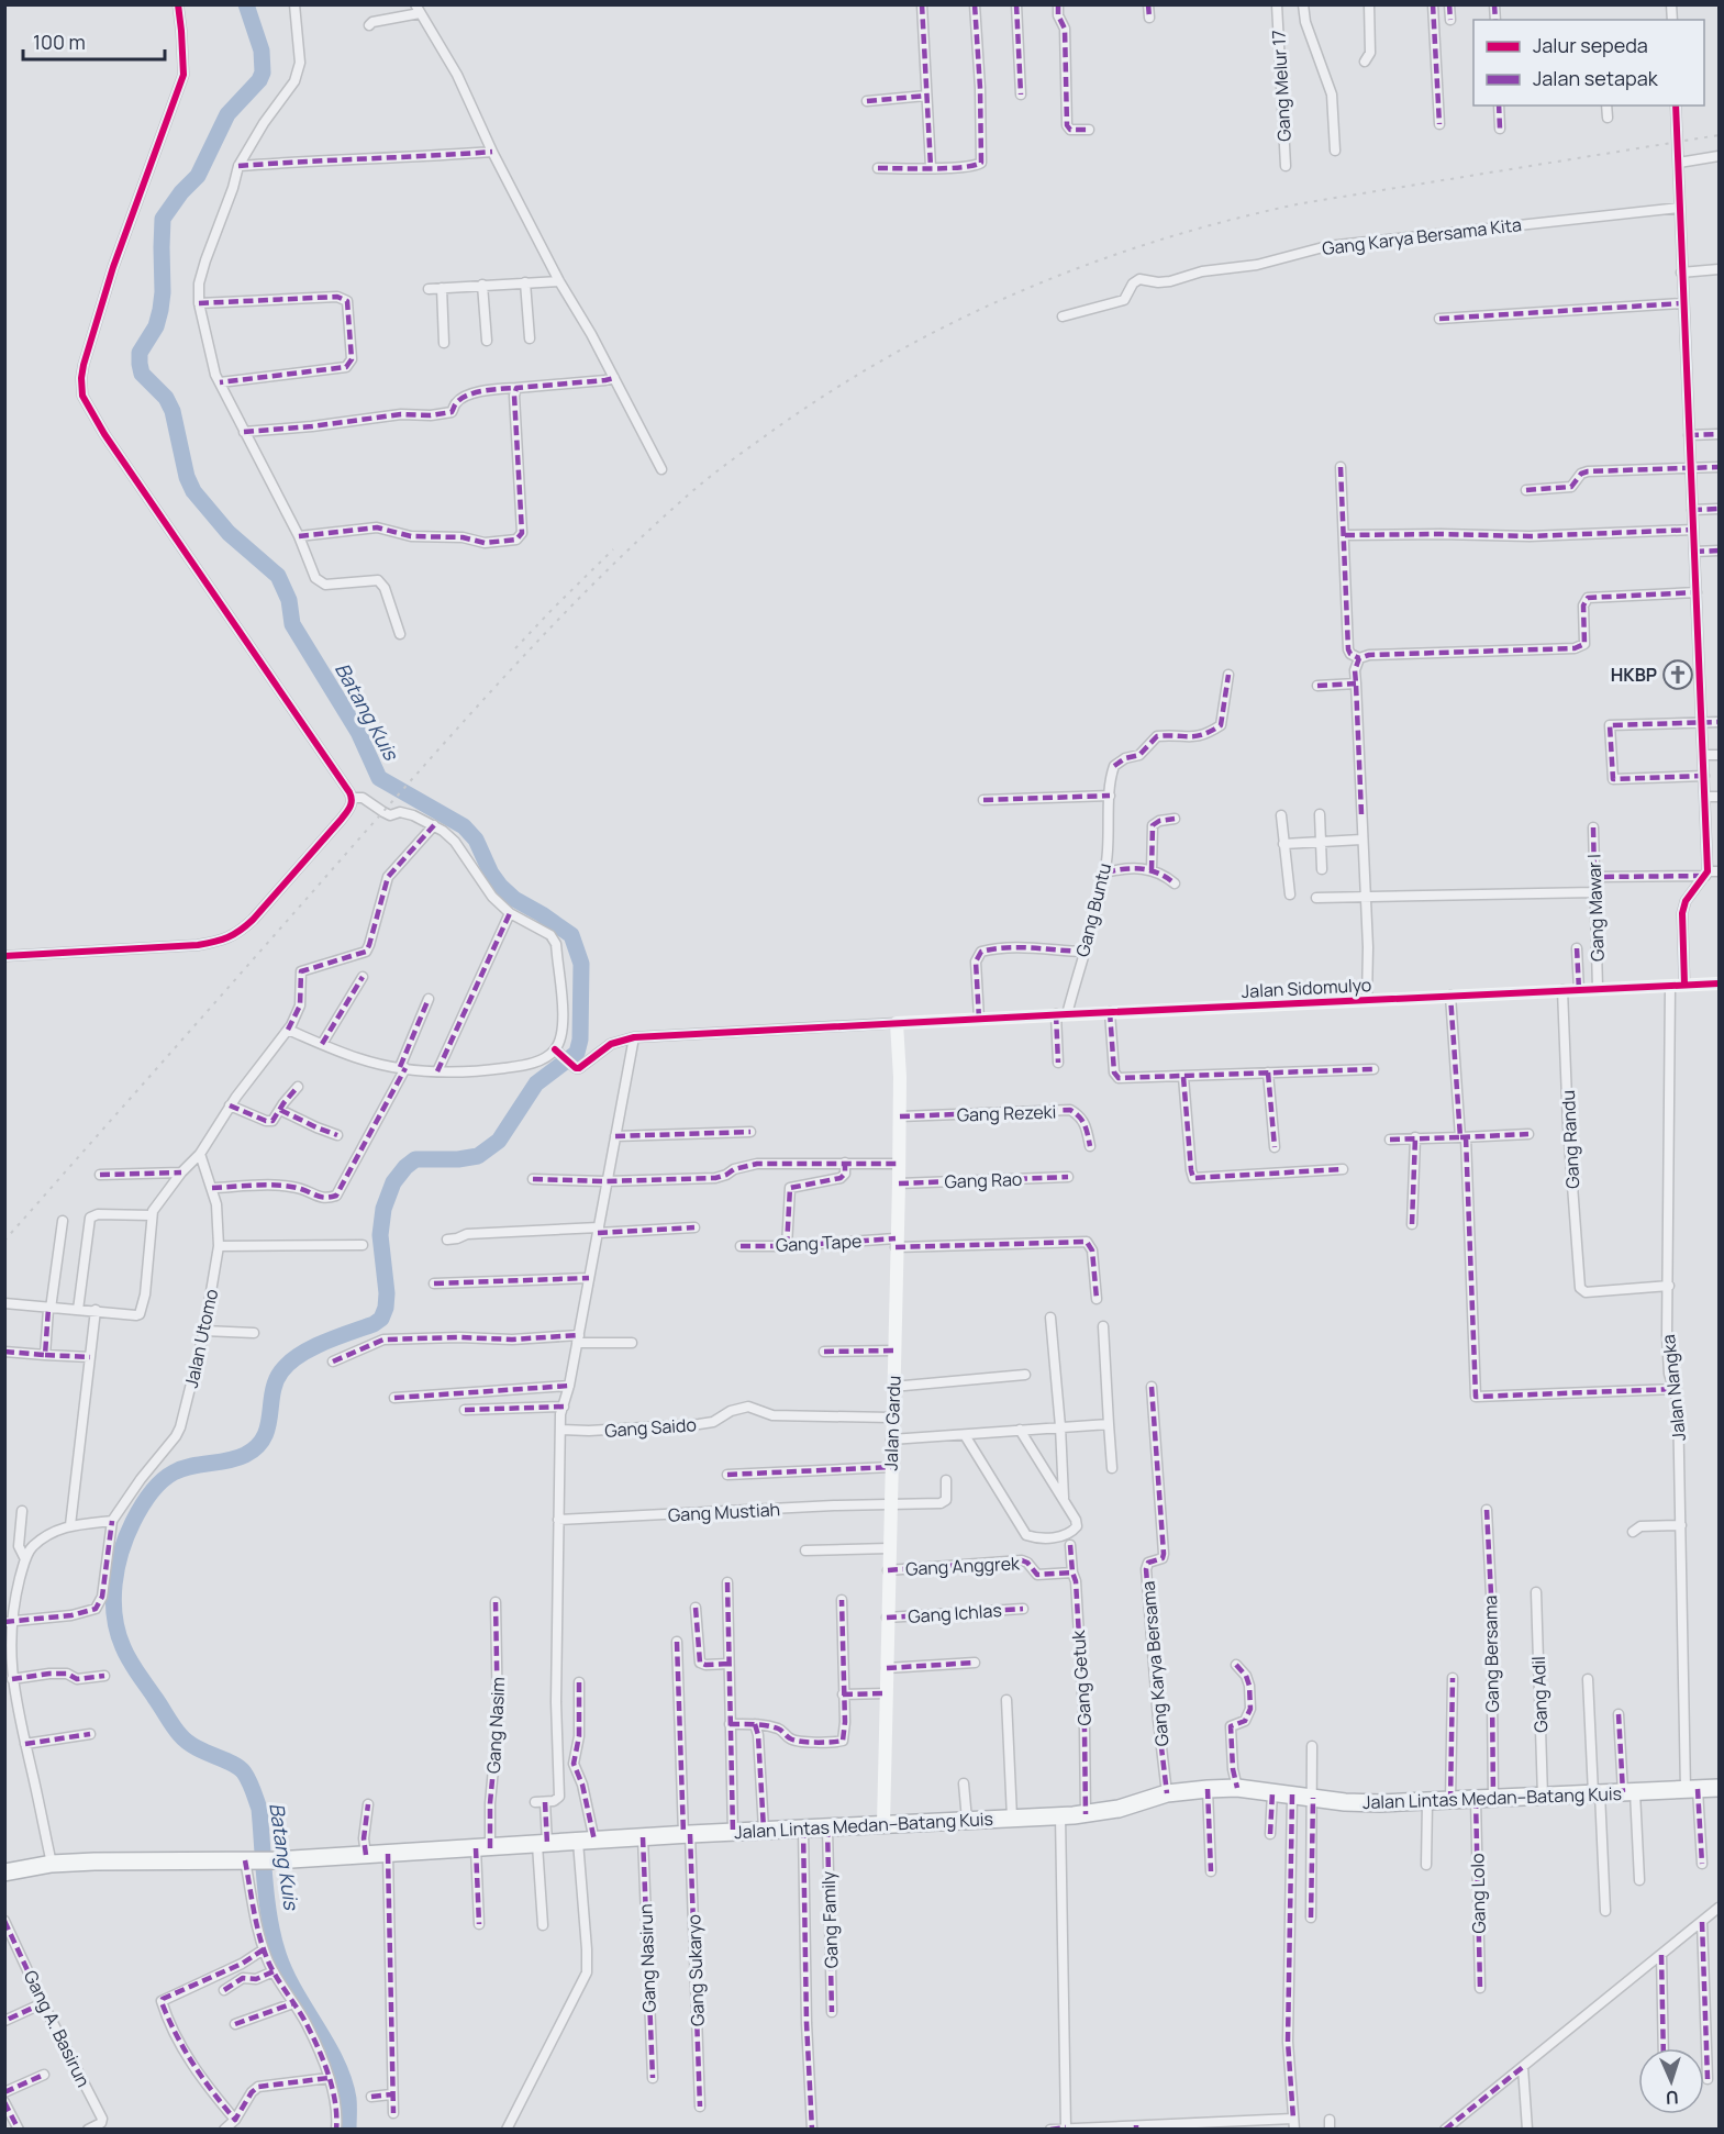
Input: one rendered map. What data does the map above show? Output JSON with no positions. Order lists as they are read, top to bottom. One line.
{"streets":{"highway":["Jalan Lintas Medan–Batang Kuis"],"street":["Gang Melur 17","Gang Karya Bersama Kita","Gang Mawar I","Gang Buntu","Jalan Sidomulyo","Gang Rezeki","Gang Randu","Gang Rao","Gang Tape","Jalan Utomo","Jalan Nangka","Jalan Gardu","Gang Saido","Gang Mustiah","Gang Anggrek","Gang Ichlas","Gang Bersama","Gang Karya Bersama","Gang Getuk","Gang Adil","Gang Nasim","Gang Lolo","Gang Family","Gang Nasirun","Gang Sukaryo","Gang A. Basirun"]},"crossings":[["Gang Mawar I","Jalan Sidomulyo"],["Gang Buntu","Jalan Sidomulyo"],["Jalan Sidomulyo","Gang Randu"],["Jalan Sidomulyo","Jalan Nangka"],["Jalan Sidomulyo","Jalan Gardu"],["Gang Rezeki","Jalan Gardu"],["Gang Randu","Jalan Nangka"],["Gang Rao","Jalan Gardu"],["Gang Tape","Jalan Gardu"],["Jalan Nangka","Jalan Lintas Medan–Batang Kuis"],["Jalan Gardu","Gang Saido"],["Jalan Gardu","Gang Mustiah"],["Jalan Gardu","Gang Anggrek"],["Jalan Gardu","Gang Ichlas"],["Jalan Gardu","Jalan Lintas Medan–Batang Kuis"],["Gang Anggrek","Gang Getuk"],["Gang Bersama","Jalan Lintas Medan–Batang Kuis"],["Gang Bersama","Gang Lolo"],["Gang Karya Bersama","Jalan Lintas Medan–Batang Kuis"],["Gang Getuk","Jalan Lintas Medan–Batang Kuis"],["Gang Adil","Jalan Lintas Medan–Batang Kuis"],["Gang Nasim","Jalan Lintas Medan–Batang Kuis"],["Jalan Lintas Medan–Batang Kuis","Gang Lolo"],["Jalan Lintas Medan–Batang Kuis","Gang Family"],["Jalan Lintas Medan–Batang Kuis","Gang Nasirun"],["Jalan Lintas Medan–Batang Kuis","Gang Sukaryo"]],"water":["Batang Kuis"],"places":{"church":["HKBP"]},"legend":["Jalur sepeda","Jalan setapak"],"scale_bar":"100 m","north":"bottom"}
